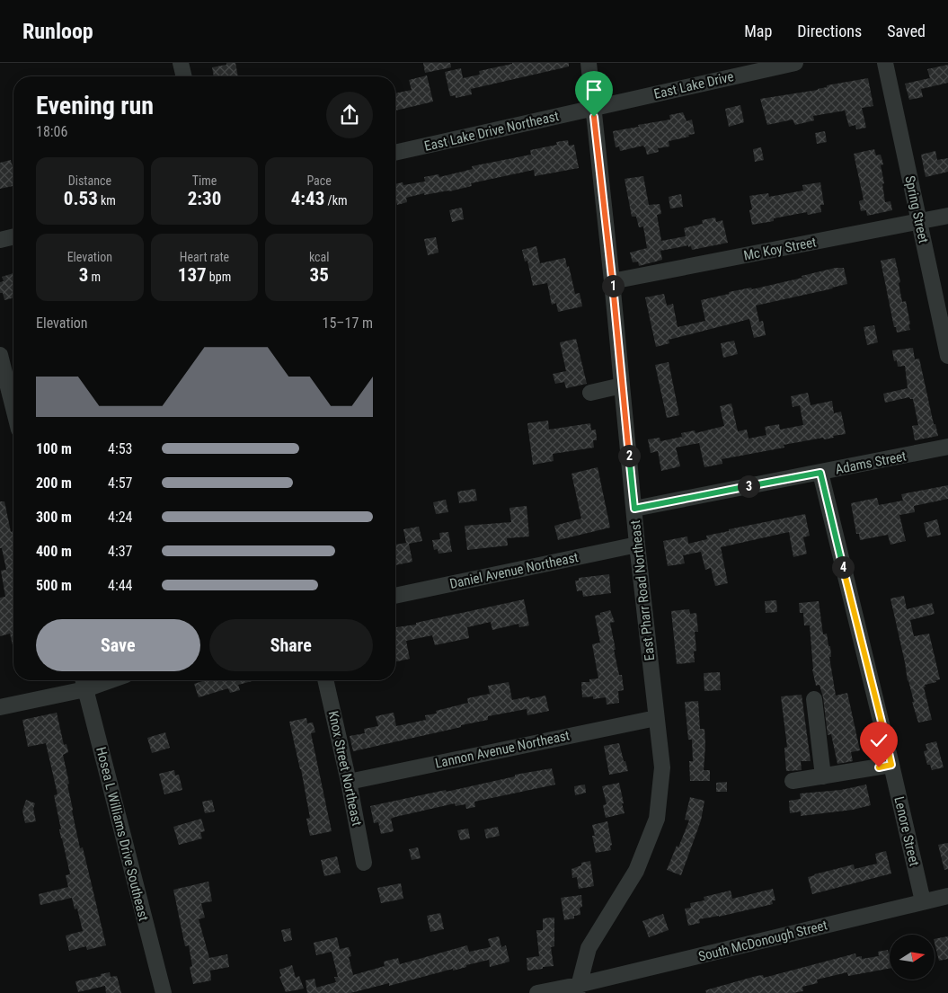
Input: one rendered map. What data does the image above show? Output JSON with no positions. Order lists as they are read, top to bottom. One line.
{"streets":{"street":["East Lake Drive","East Lake Drive Northeast","Spring Street","Mc Koy Street","Adams Street","Daniel Avenue Northeast","East Pharr Road Northeast","Lannon Avenue Northeast","Knox Street Northeast","Lenore Street","Hosea L Williams Drive Southeast","South McDonough Street"]},"crossings":[["East Lake Drive","East Lake Drive Northeast"],["East Lake Drive","East Pharr Road Northeast"],["East Lake Drive Northeast","East Pharr Road Northeast"],["Spring Street","Mc Koy Street"],["Mc Koy Street","East Pharr Road Northeast"],["Adams Street","East Pharr Road Northeast"],["Adams Street","Lenore Street"],["Daniel Avenue Northeast","East Pharr Road Northeast"],["East Pharr Road Northeast","Lannon Avenue Northeast"],["East Pharr Road Northeast","South McDonough Street"],["Lannon Avenue Northeast","Knox Street Northeast"],["Lenore Street","South McDonough Street"]],"north":"right","page":{"header":"Runloop","nav":["Map","Directions","Saved"],"heading":["Evening run","18:06"],"stats":[["Distance","0.53 km"],["Time","2:30"],["Pace","4:43 /km"],["Elevation","3 m"],["Heart rate","137 bpm"],["kcal","35"]],"pins":["1","2","3","4"],"chart":["Elevation","15–17 m"],"list":[{"name":"100 m","note":"4:53"},{"name":"200 m","note":"4:57"},{"name":"300 m","note":"4:24"},{"name":"400 m","note":"4:37"},{"name":"500 m","note":"4:44"}],"buttons":["Save","Share"]}}
